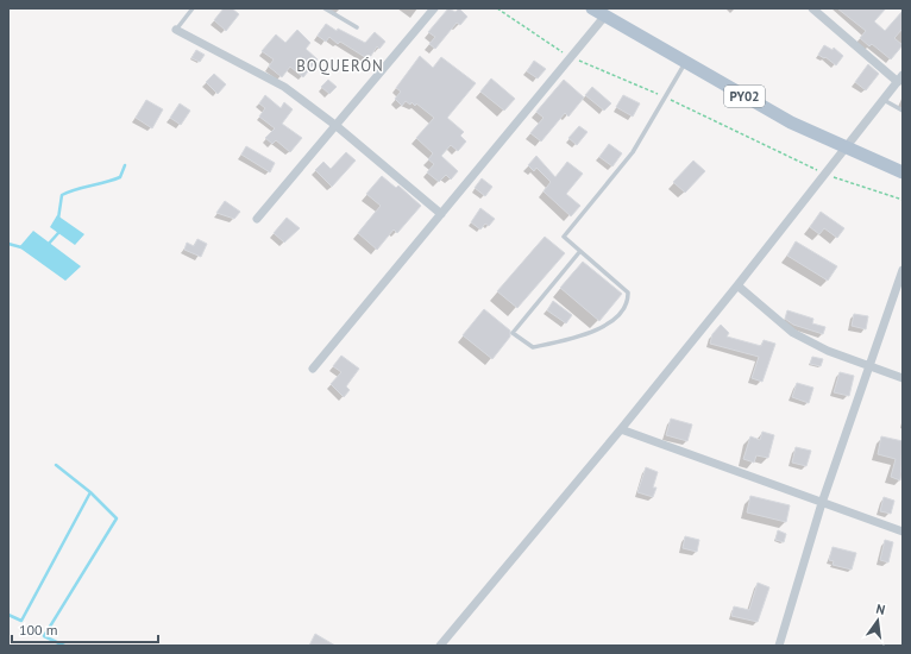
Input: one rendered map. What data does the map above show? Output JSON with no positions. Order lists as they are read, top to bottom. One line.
{"streets":{"main road":["PY02"]},"districts":["BOQUERÓN"],"scale_bar":"100 m","north":"top"}
